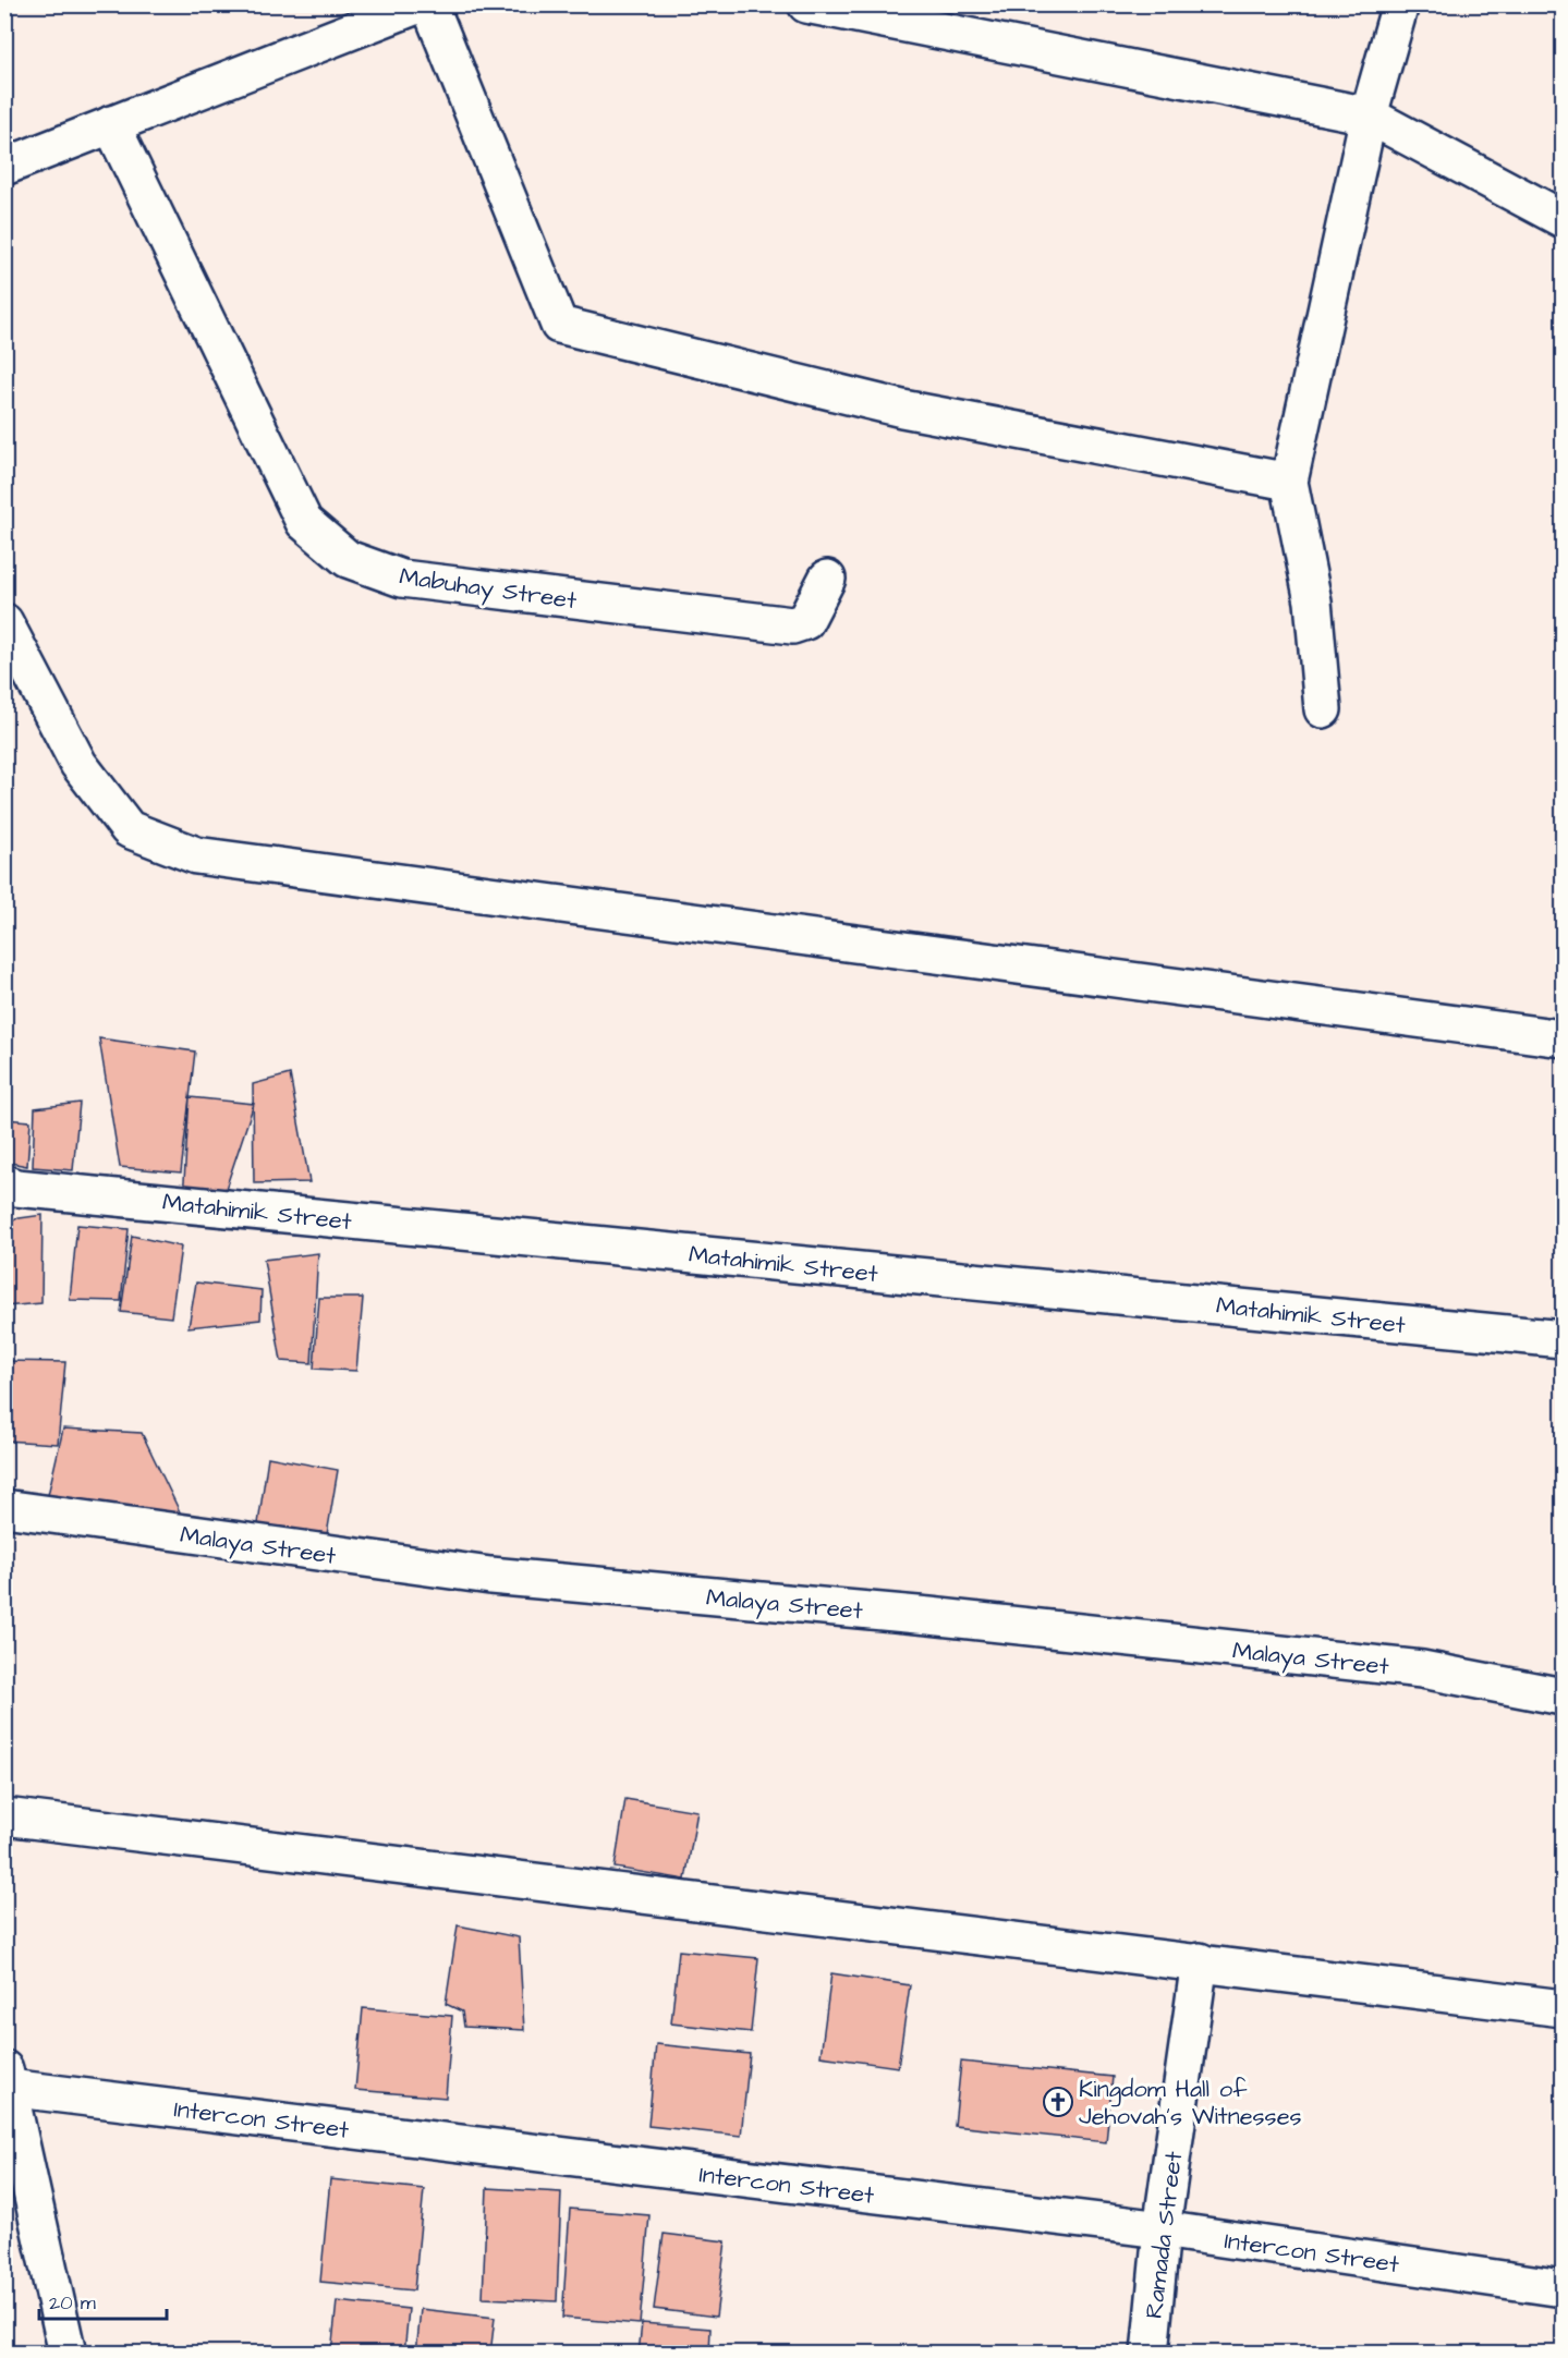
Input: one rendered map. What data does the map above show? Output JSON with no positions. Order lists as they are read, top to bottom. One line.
{"streets":{"street":["Mabuhay Street","Matahimik Street","Malaya Street","Intercon Street","Ramada Street"]},"crossings":[["Intercon Street","Ramada Street"]],"places":{"church":["Kingdom Hall of Jehovah's Witnesses"]},"scale_bar":"20 m"}
